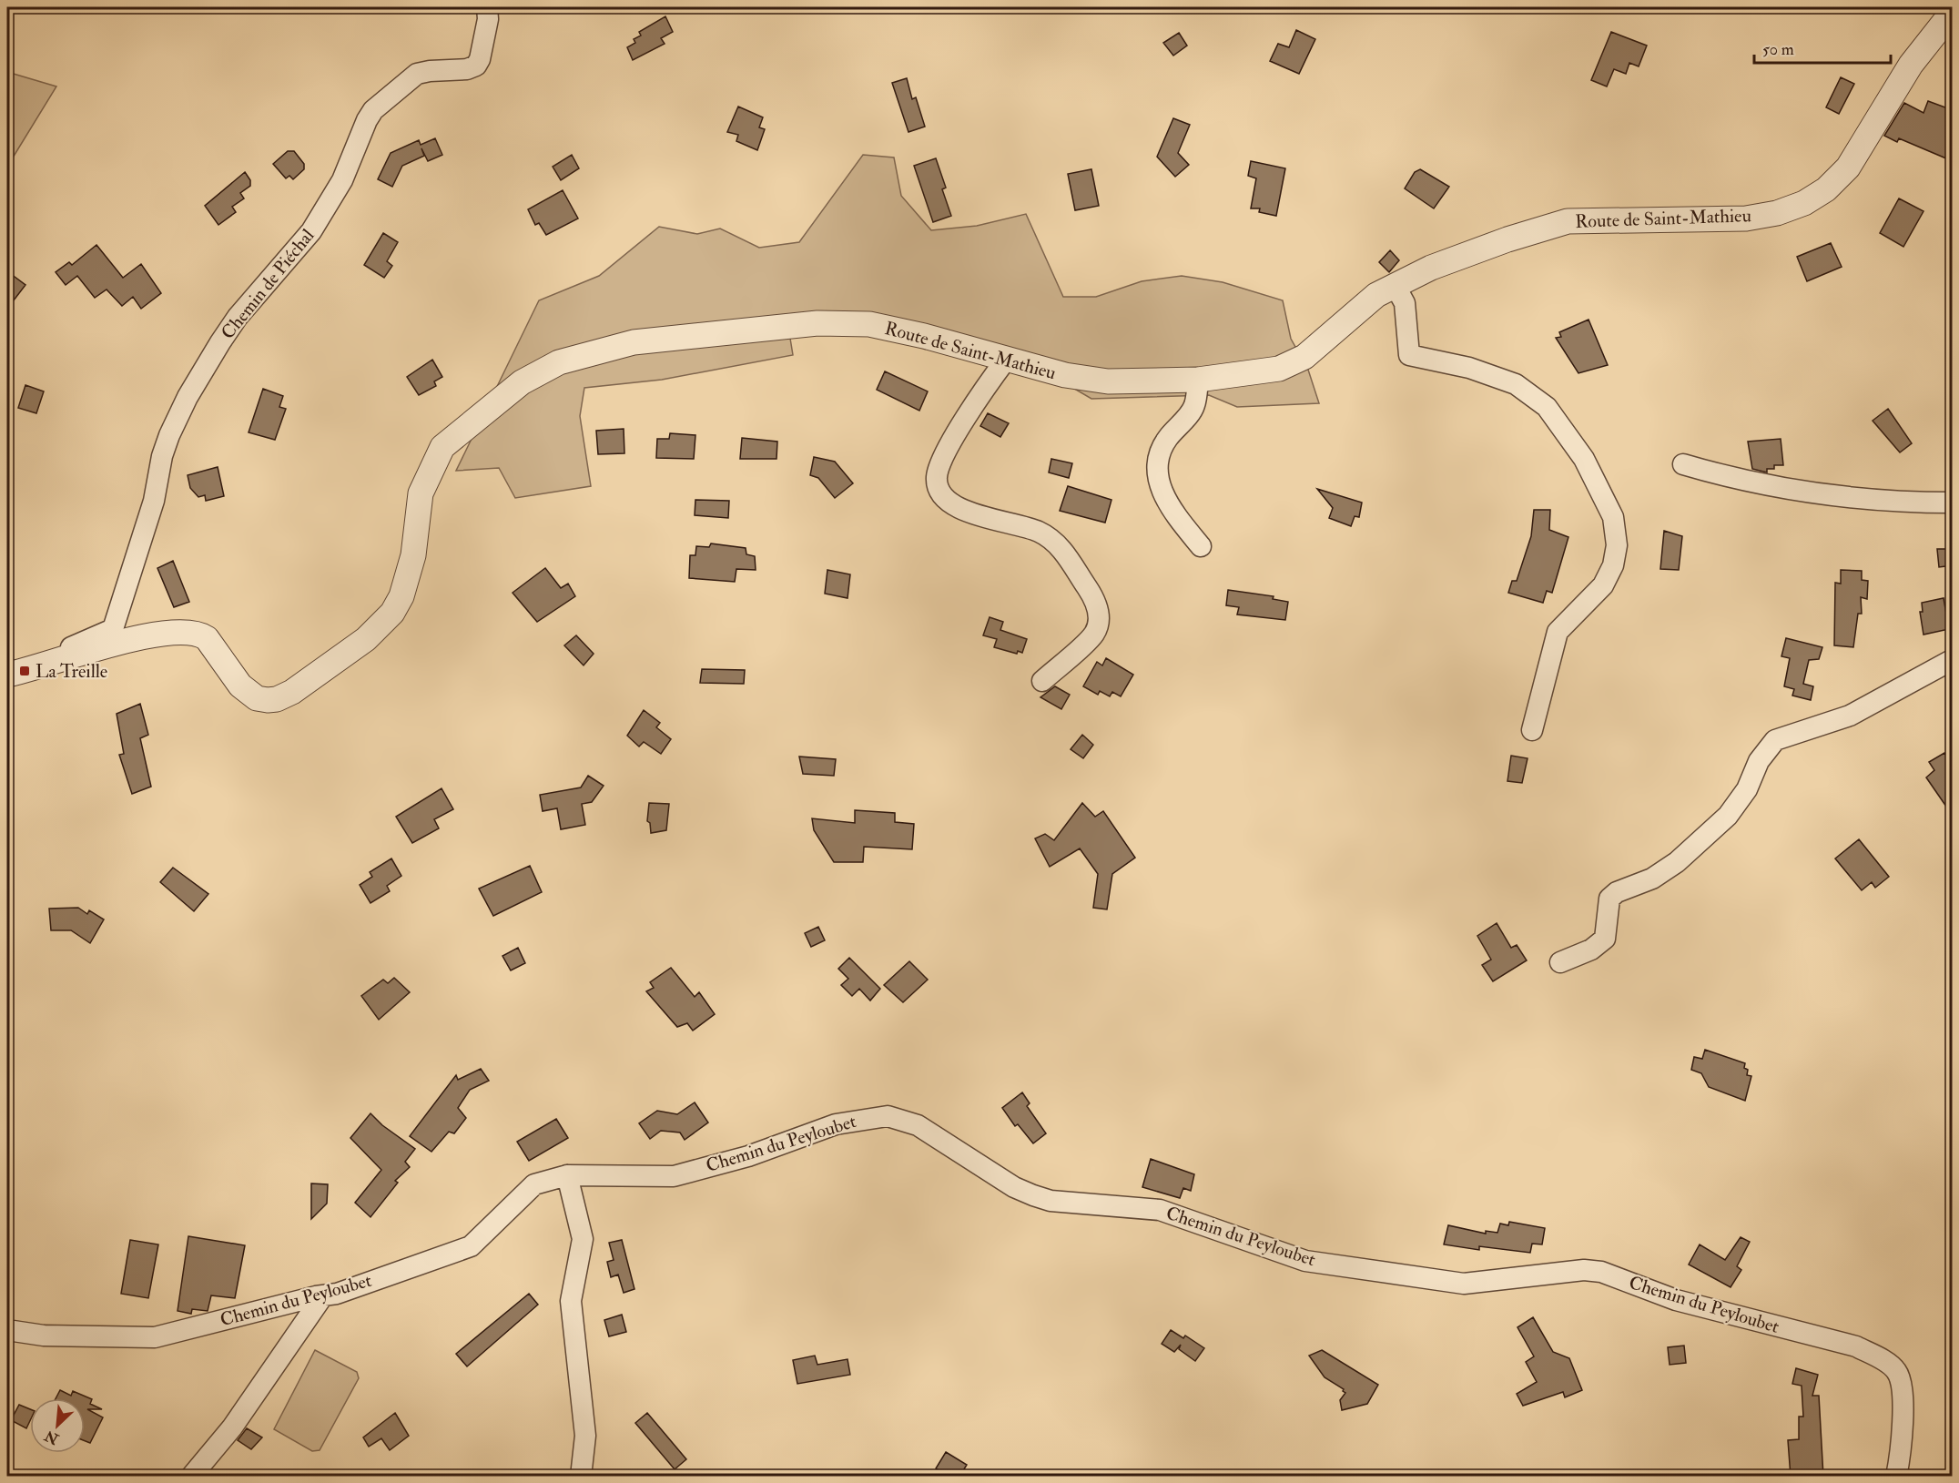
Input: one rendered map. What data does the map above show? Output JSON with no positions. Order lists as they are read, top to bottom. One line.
{"streets":{"street":["Route de Saint-Mathieu","Chemin de Piéchal","Chemin du Peyloubet"]},"crossings":[["Route de Saint-Mathieu","Chemin de Piéchal"]],"places":{"transit":["La Treille"]},"scale_bar":"50 m","north":"bottom left"}
